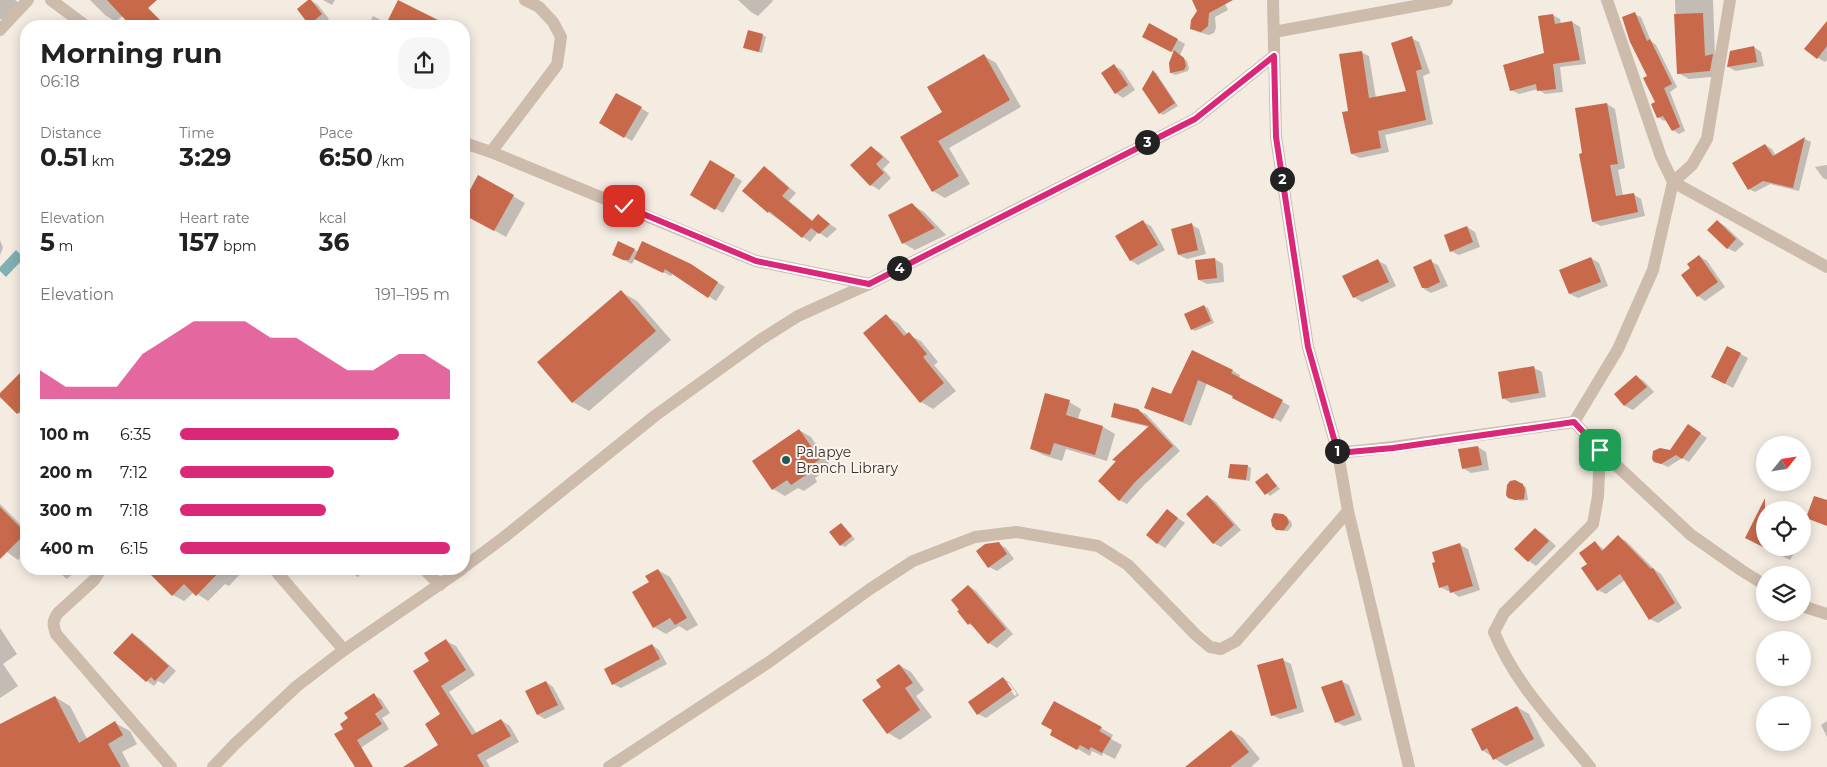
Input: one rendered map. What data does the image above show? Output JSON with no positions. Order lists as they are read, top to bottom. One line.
{"places":["Palapye Branch Library"],"north":"top right","page":{"heading":["Morning run","06:18"],"stats":[["Distance","0.51 km"],["Time","3:29"],["Pace","6:50 /km"],["Elevation","5 m"],["Heart rate","157 bpm"],["kcal","36"]],"pins":["3","2","4","1"],"chart":["Elevation","191–195 m"],"list":[{"name":"100 m","note":"6:35"},{"name":"200 m","note":"7:12"},{"name":"300 m","note":"7:18"},{"name":"400 m","note":"6:15"}],"map_buttons":["+","−"]}}
